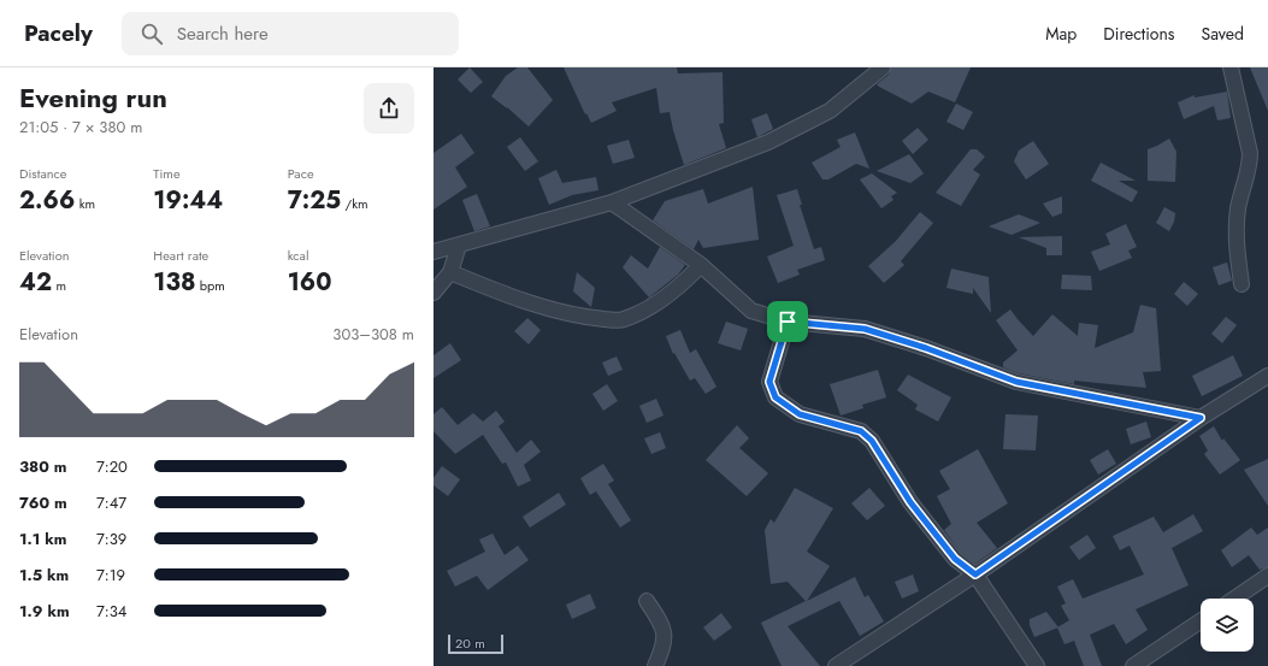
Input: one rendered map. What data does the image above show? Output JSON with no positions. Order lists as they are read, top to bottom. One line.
{"scale_bar":"20 m","page":{"header":"Pacely","search":"Search here","nav":["Map","Directions","Saved"],"heading":["Evening run","21:05 · 7 × 380 m"],"stats":[["Distance","2.66 km"],["Time","19:44"],["Pace","7:25 /km"],["Elevation","42 m"],["Heart rate","138 bpm"],["kcal","160"]],"chart":["Elevation","303–308 m"],"list":[{"name":"380 m","note":"7:20"},{"name":"760 m","note":"7:47"},{"name":"1.1 km","note":"7:39"},{"name":"1.5 km","note":"7:19"},{"name":"1.9 km","note":"7:34"}],"scale":"20 m"}}
